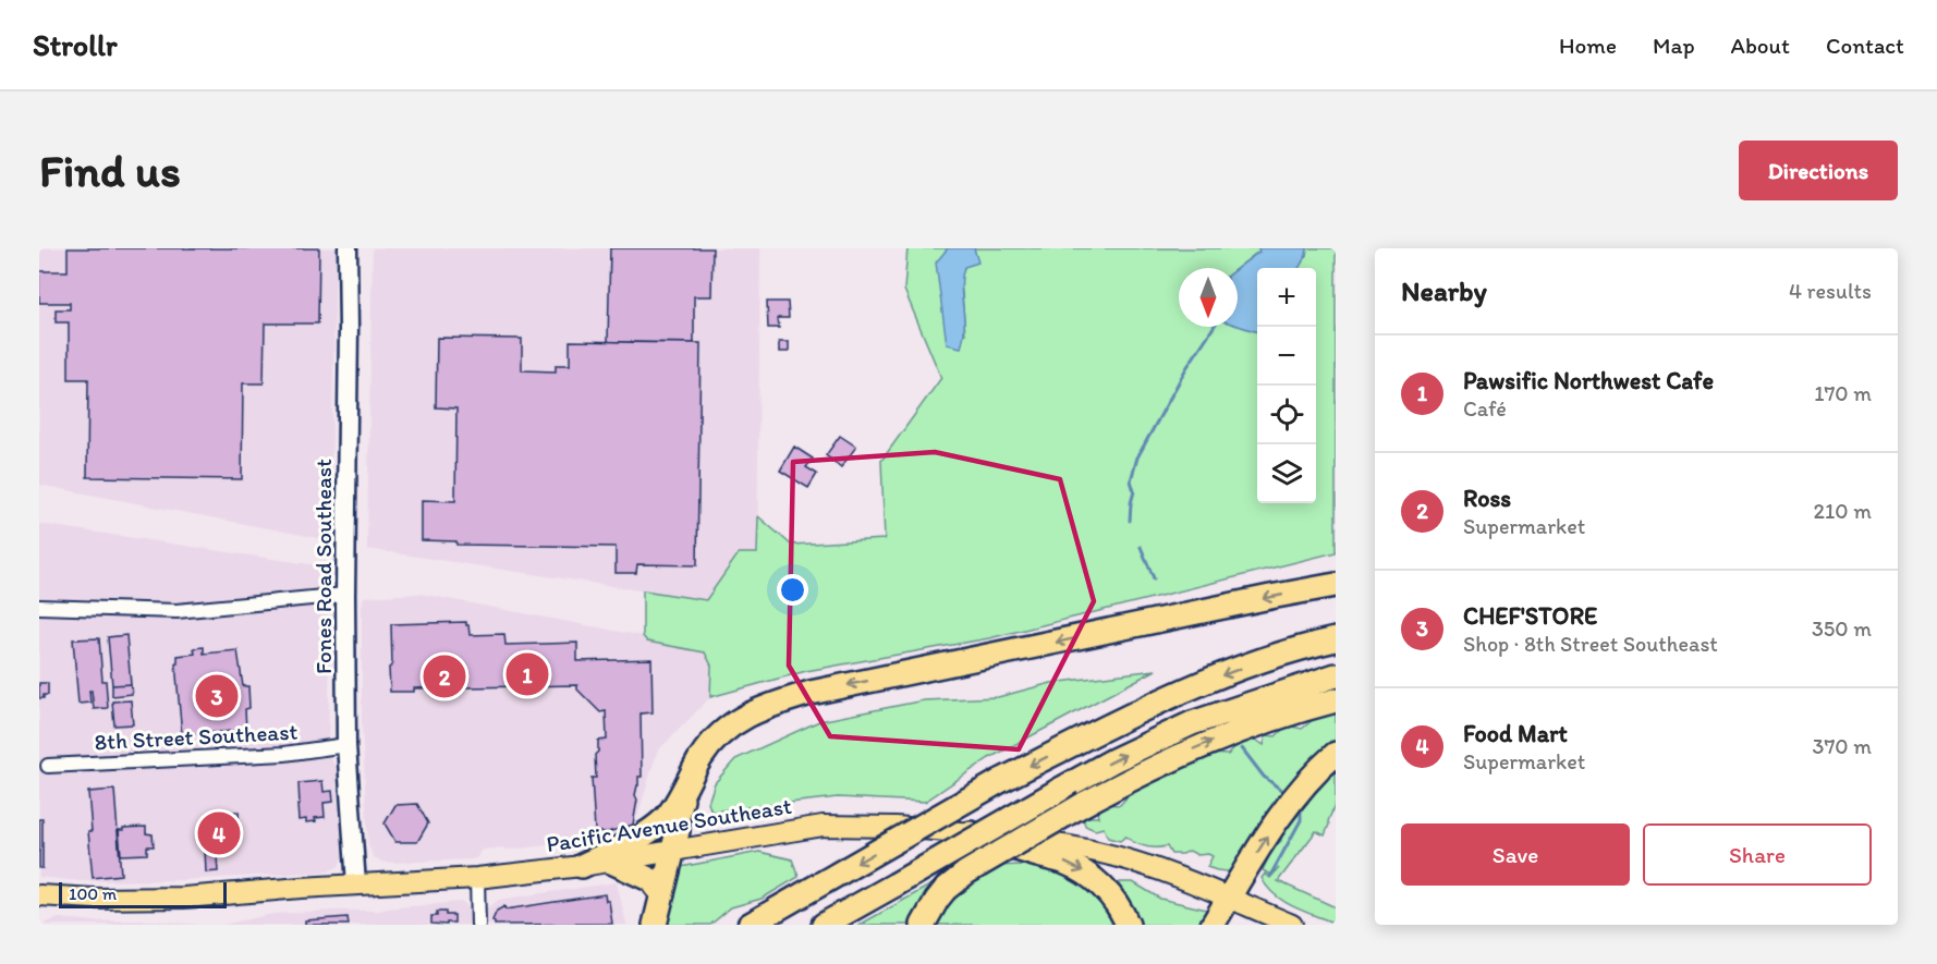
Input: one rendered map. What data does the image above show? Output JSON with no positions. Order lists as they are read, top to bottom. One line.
{"streets":{"main road":["Pacific Avenue Southeast"],"street":["Fones Road Southeast","8th Street Southeast"]},"crossings":[["Fones Road Southeast","8th Street Southeast"],["Fones Road Southeast","Pacific Avenue Southeast"]],"scale_bar":"100 m","north":"bottom","page":{"header":"Strollr","nav":["Home","Map","About","Contact"],"buttons":["Directions",["Save","Share"]],"title":"Find us","heading":["Nearby","4 results"],"map_buttons":["+","−"],"list":[{"mark":"1","name":"Pawsific Northwest Cafe","note":"Café","value":"170 m"},{"mark":"2","name":"Ross","note":"Supermarket","value":"210 m"},{"mark":"3","name":"CHEF'STORE","note":"Shop · 8th Street Southeast","value":"350 m"},{"mark":"4","name":"Food Mart","note":"Supermarket","value":"370 m"}],"pins":["1","2","3","4"],"scale":"100 m"}}
